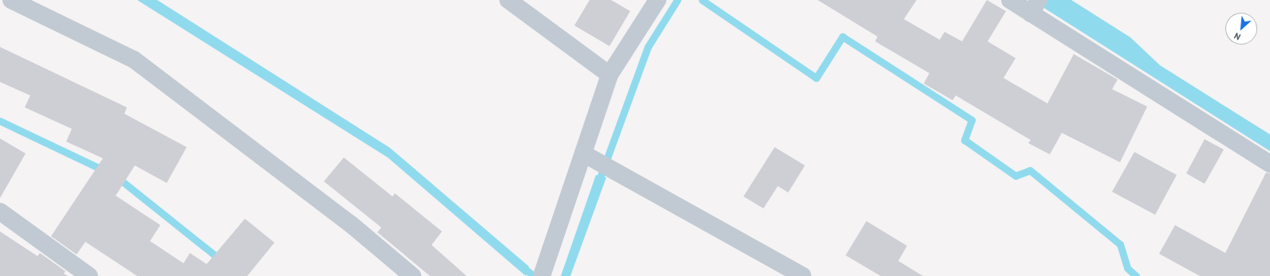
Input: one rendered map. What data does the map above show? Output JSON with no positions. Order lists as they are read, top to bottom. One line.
{"north":"bottom left"}
